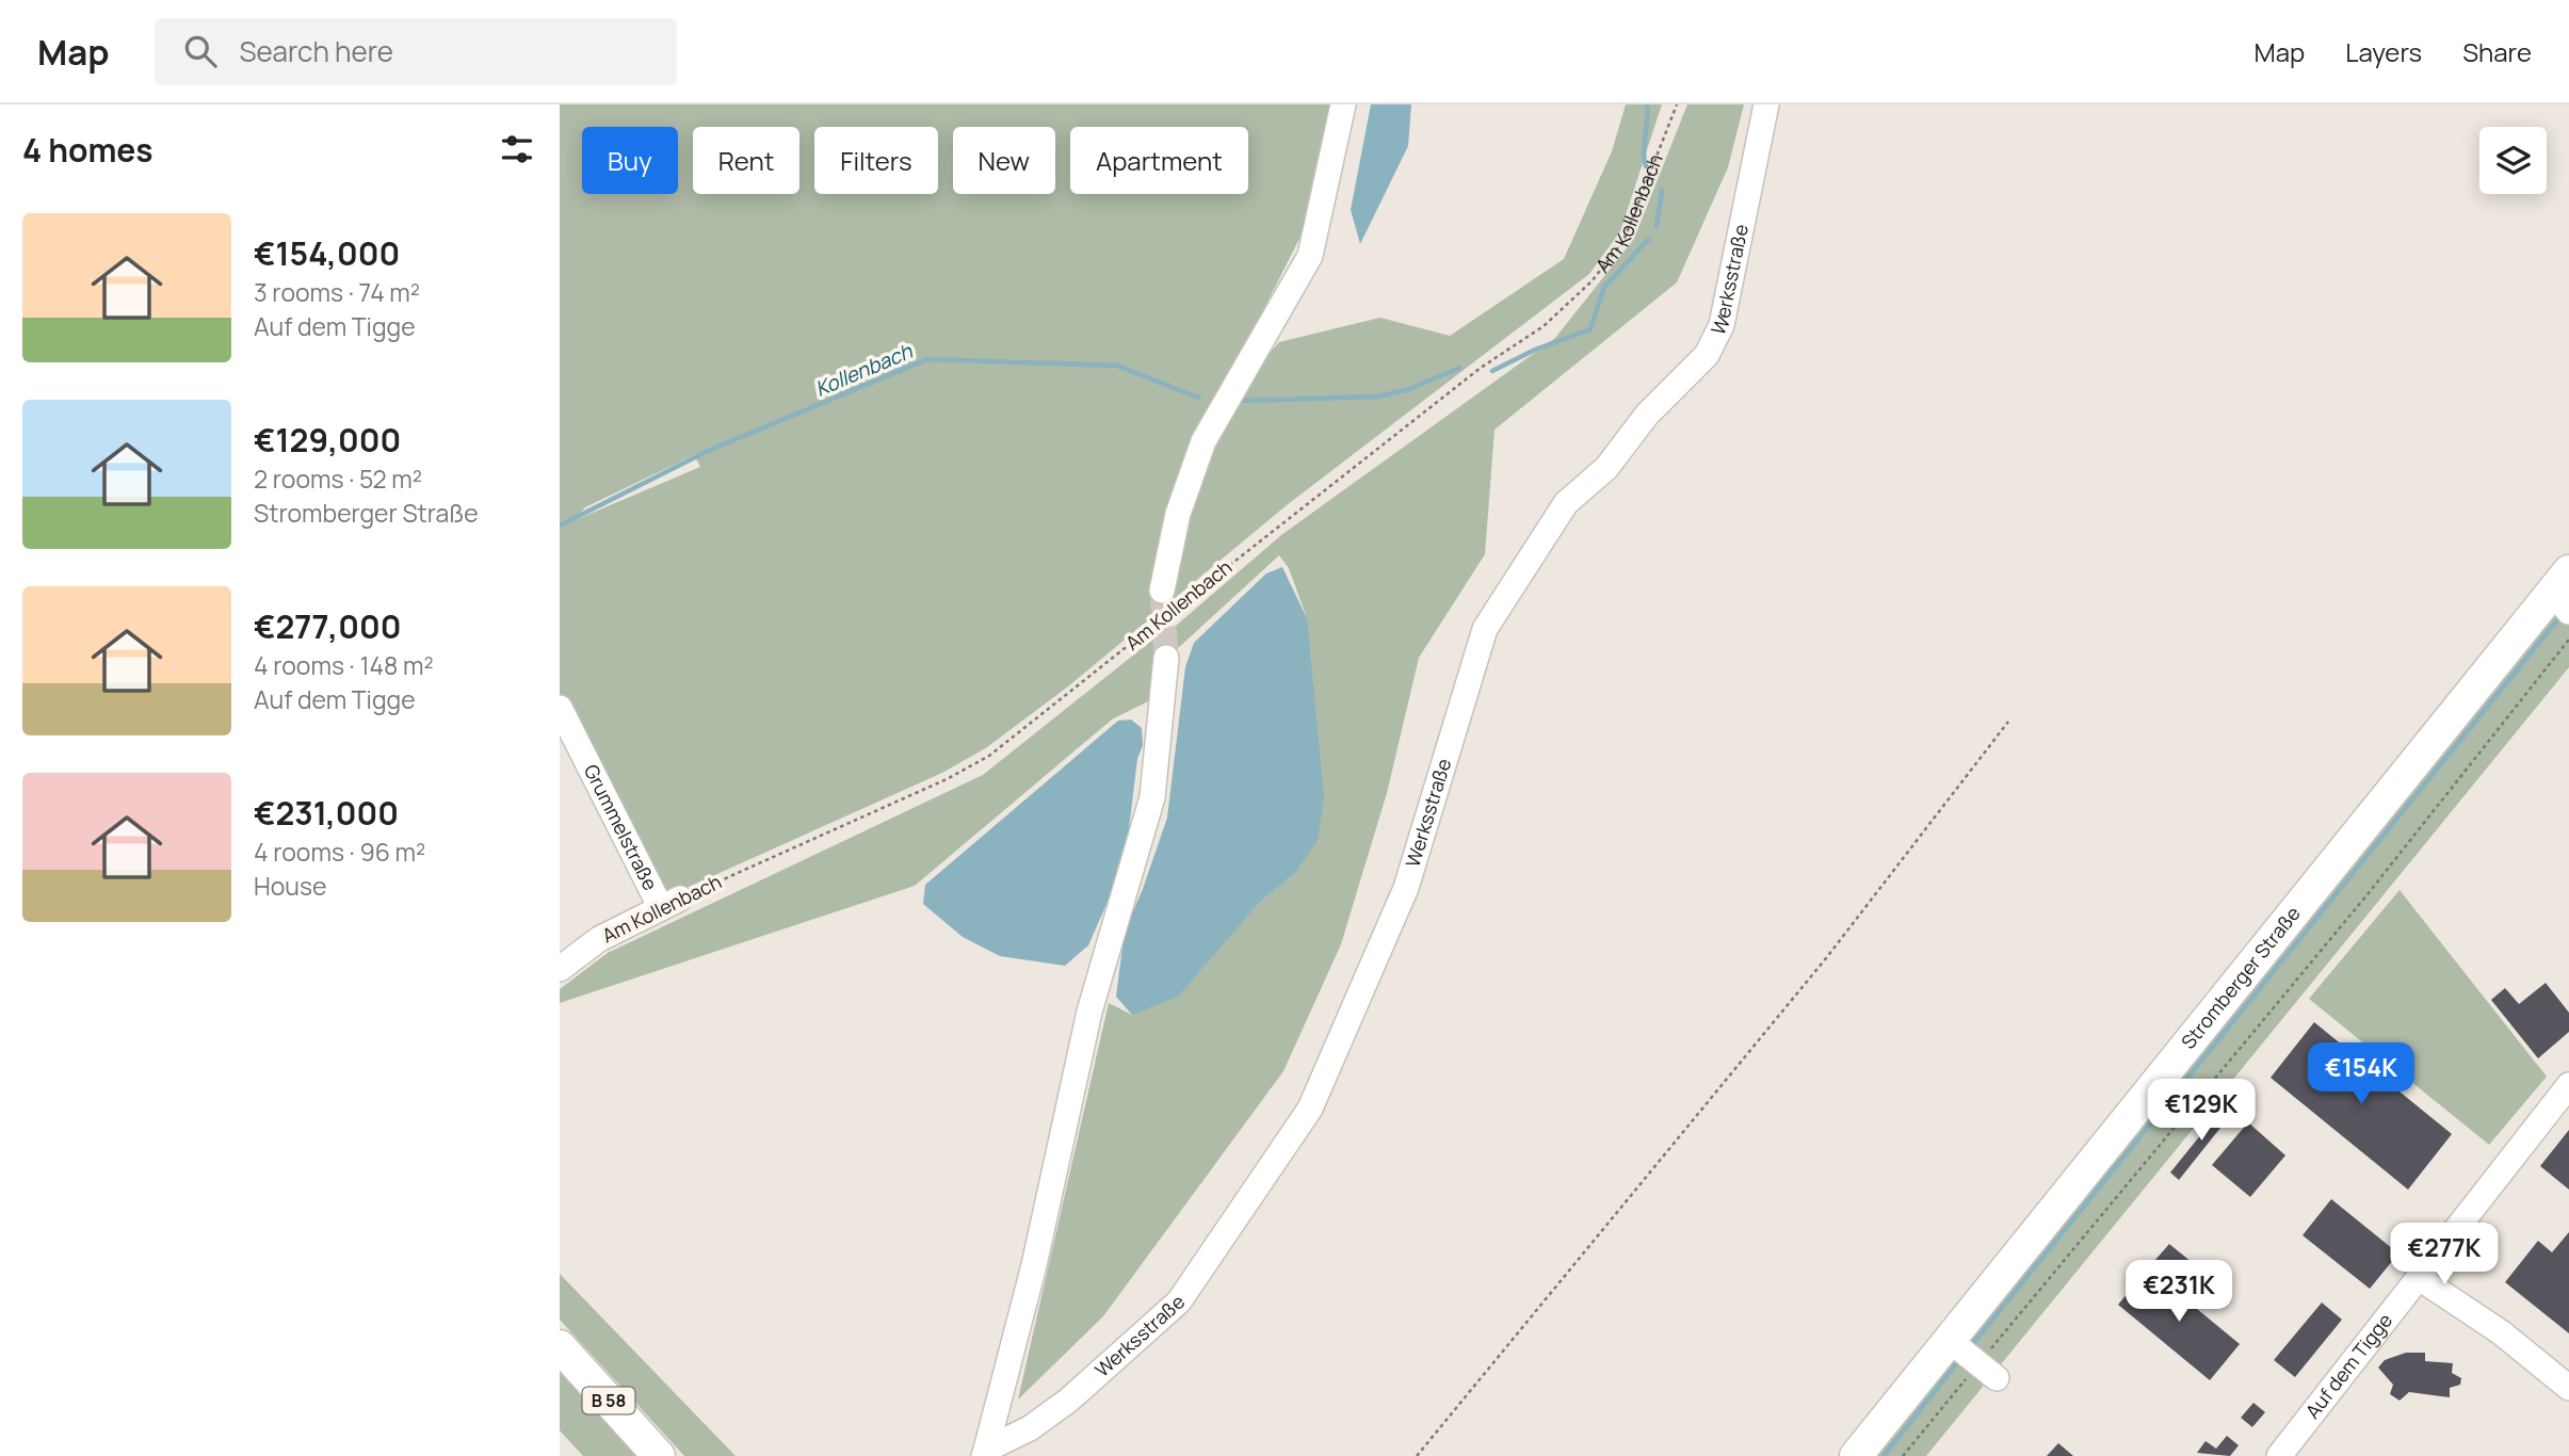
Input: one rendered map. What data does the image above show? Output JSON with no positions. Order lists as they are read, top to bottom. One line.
{"streets":{"main road":["Stromberger Straße","B 58"],"street":["Am Kollenbach","Werksstraße","Grummelstraße","Auf dem Tigge"]},"crossings":[["Am Kollenbach","Grummelstraße"]],"water":["Kollenbach"],"page":{"header":"Map","search":"Search here","nav":["Map","Layers","Share"],"heading":"4 homes","chip":["Buy","Rent","Filters","New","Apartment"],"list":[{"name":"€154,000","note":"3 rooms · 74 m² · Auf dem Tigge"},{"name":"€129,000","note":"2 rooms · 52 m² · Stromberger Straße"},{"name":"€277,000","note":"4 rooms · 148 m² · Auf dem Tigge"},{"name":"€231,000","note":"4 rooms · 96 m² · House"}],"price":["€154K","€129K","€277K","€231K"]}}
